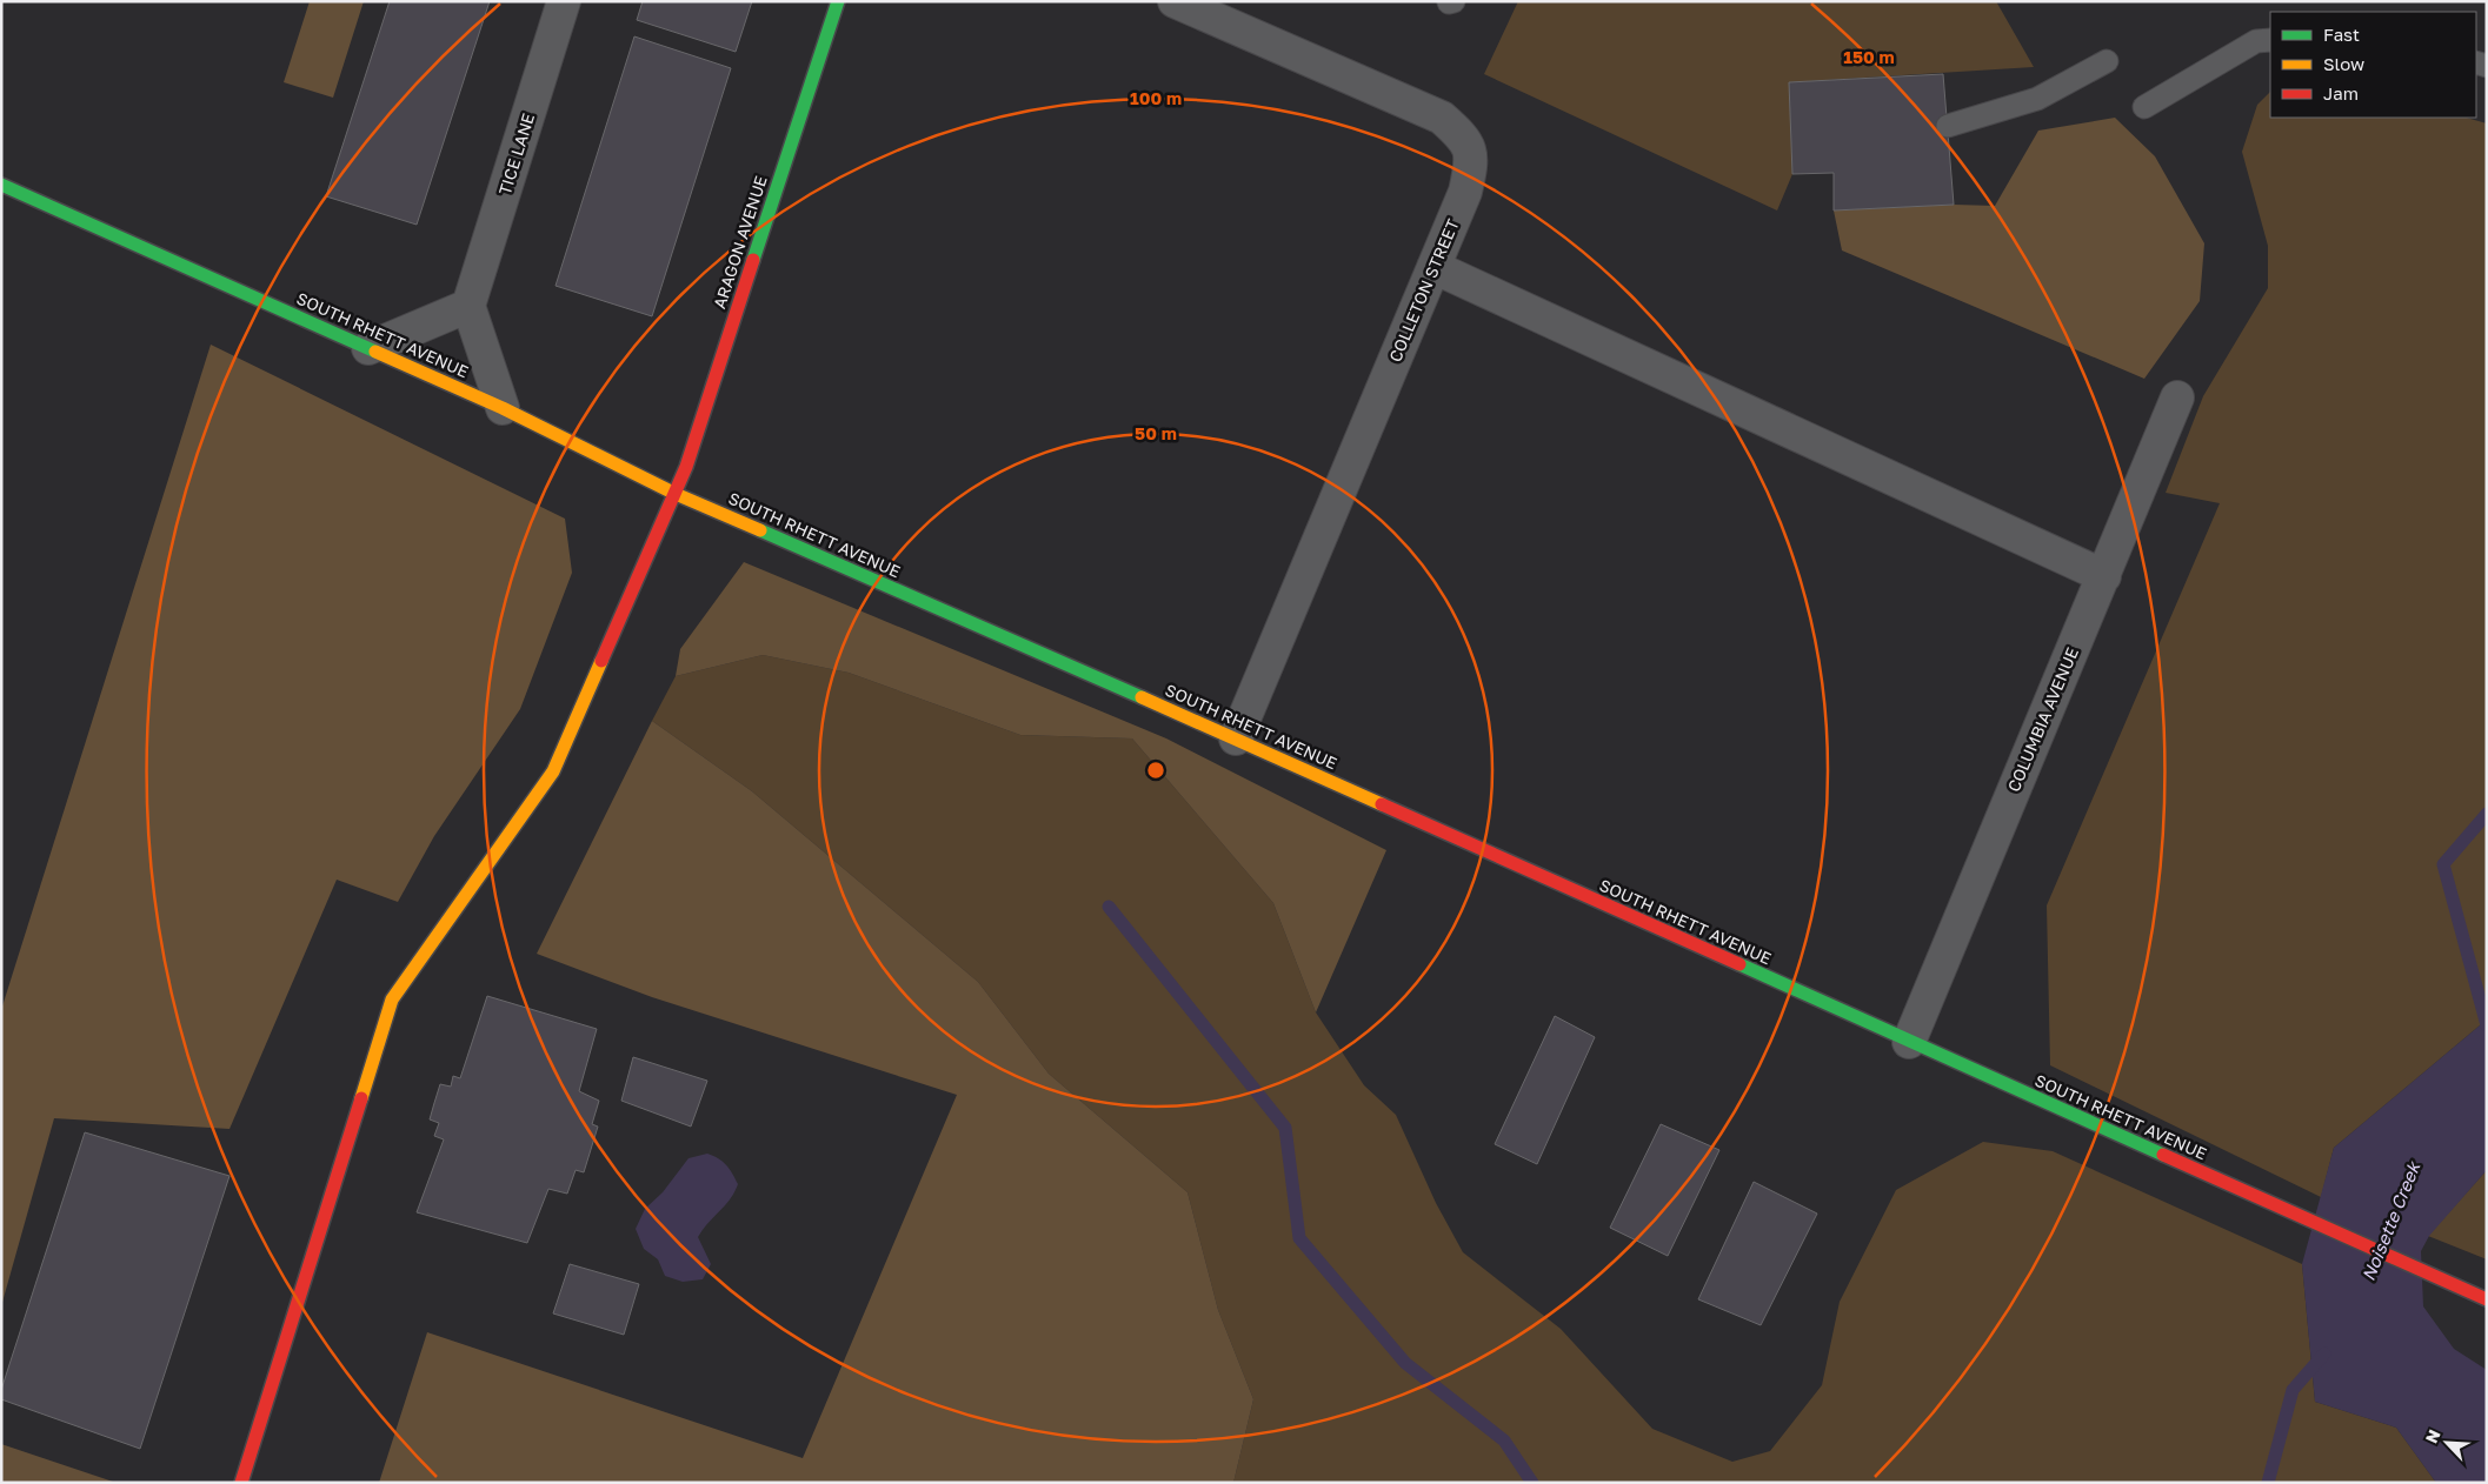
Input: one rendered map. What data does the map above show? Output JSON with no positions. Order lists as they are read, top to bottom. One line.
{"streets":{"street":["TICE LANE","ARAGON AVENUE","COLLETON STREET","SOUTH RHETT AVENUE","COLUMBIA AVENUE"]},"crossings":[["ARAGON AVENUE","SOUTH RHETT AVENUE"],["COLLETON STREET","SOUTH RHETT AVENUE"],["SOUTH RHETT AVENUE","COLUMBIA AVENUE"]],"water":["Noisette Creek"],"legend":["Fast","Slow","Jam"],"north":"top left","rings":["150 m","100 m","50 m"]}
